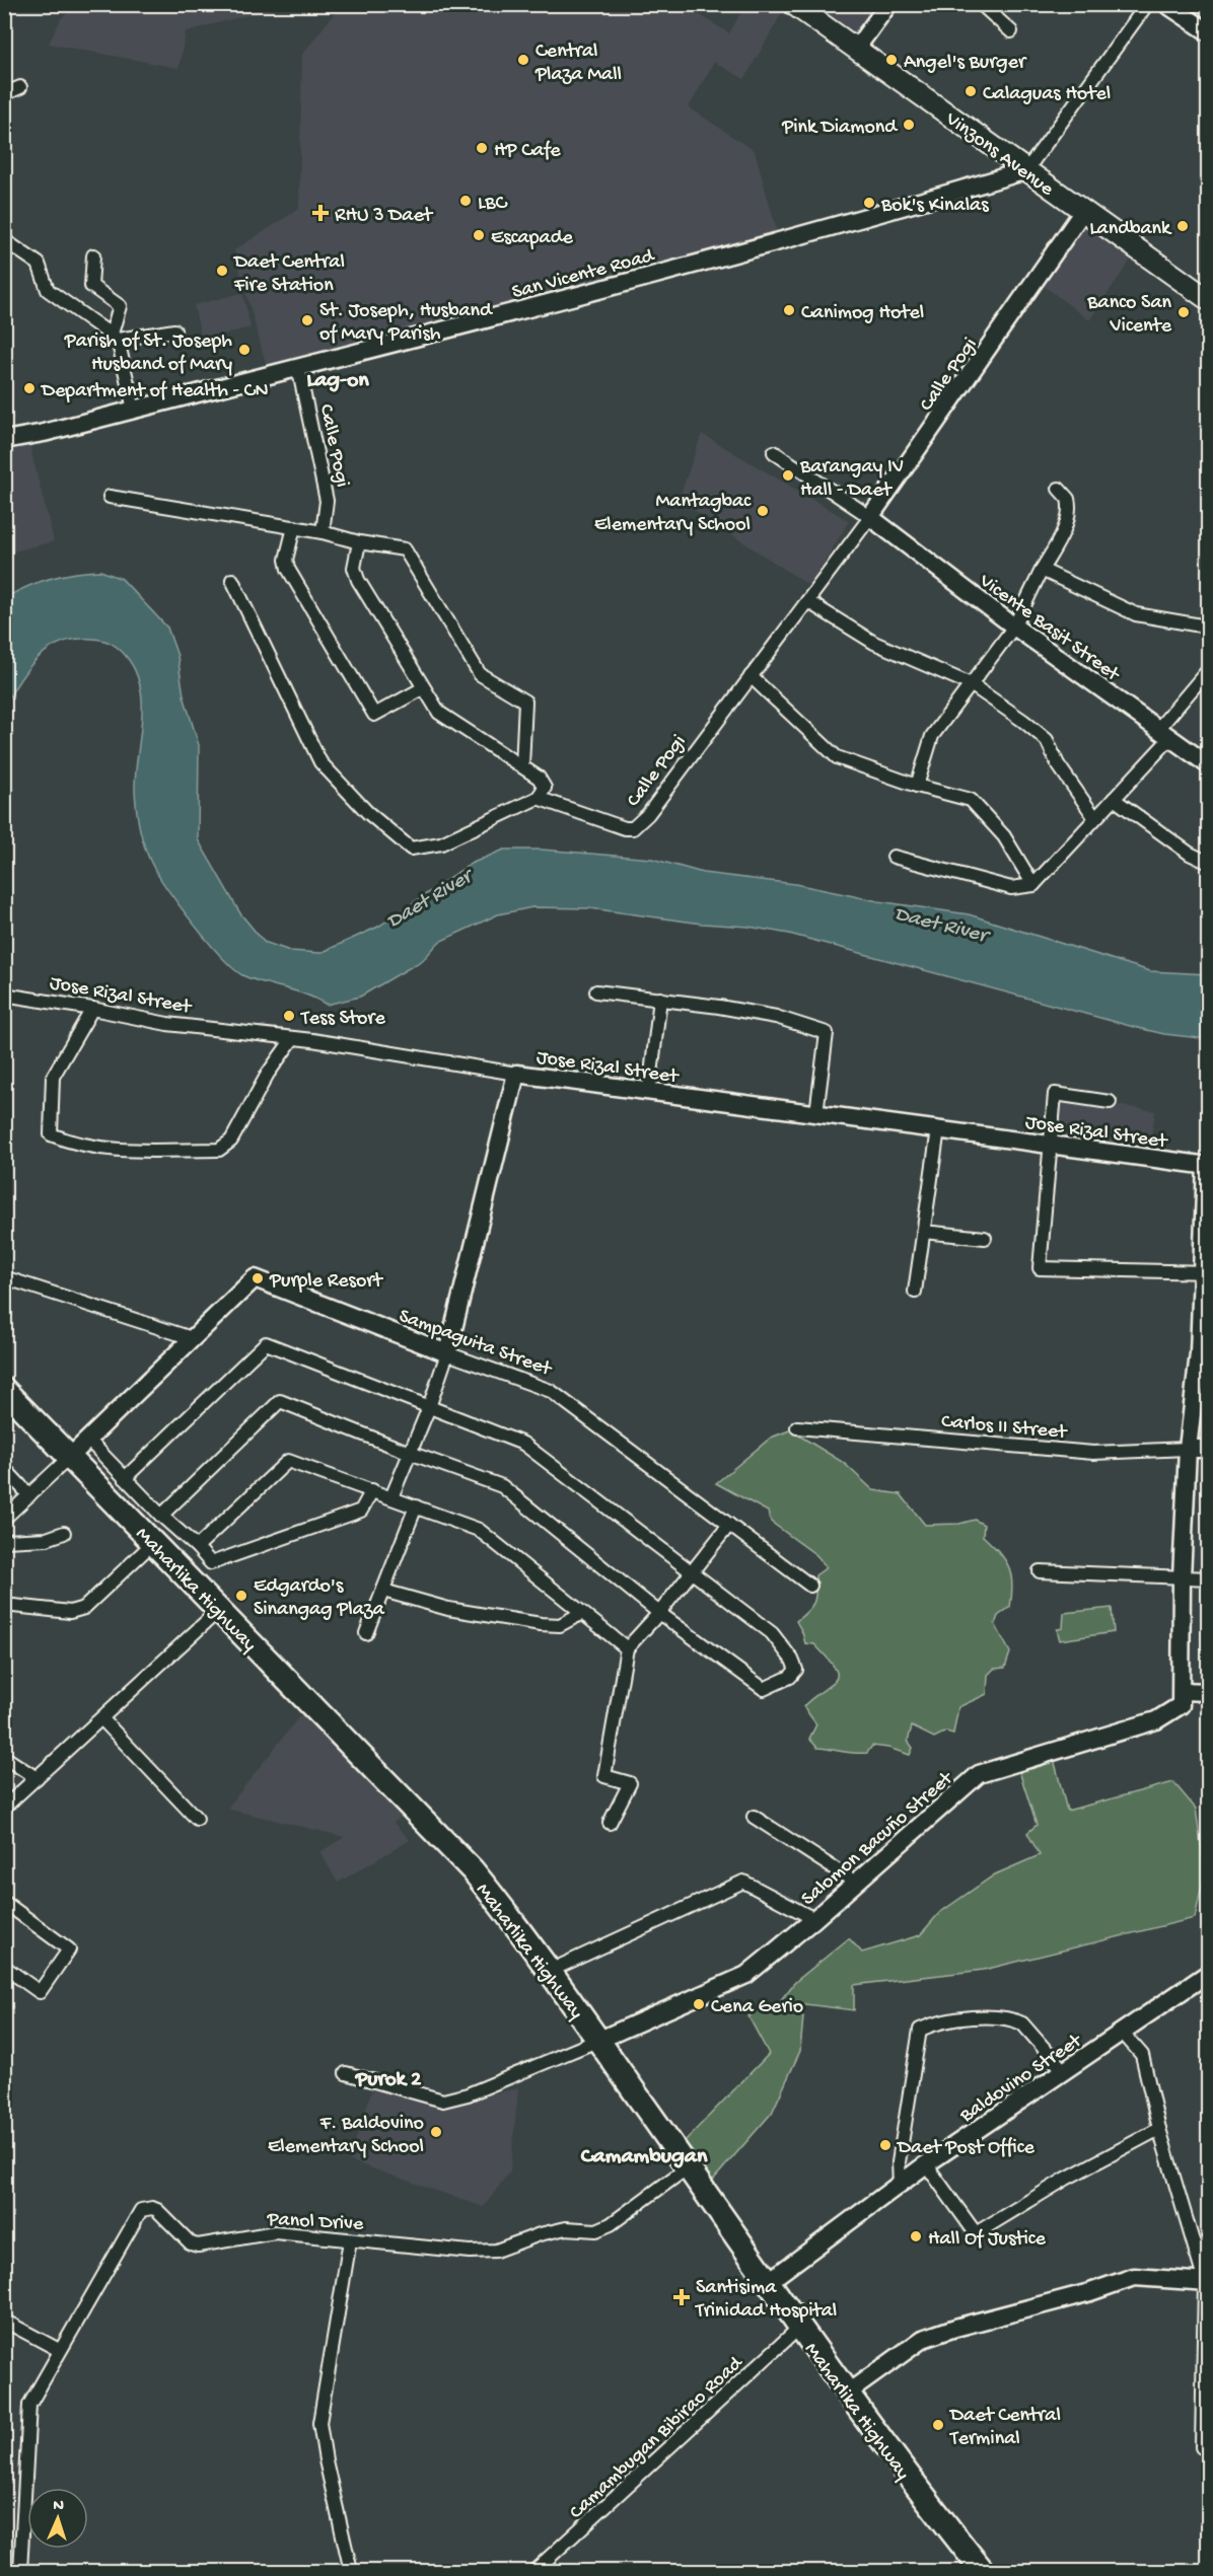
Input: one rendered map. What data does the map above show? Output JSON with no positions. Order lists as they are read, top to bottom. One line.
{"streets":{"highway":["Maharlika Highway"],"main road":["Vinzons Avenue"],"street":["San Vicente Road","Calle Pogi","Vicente Basit Street","Jose Rizal Street","Sampaguita Street","Carlos II Street","Salomon Bacuño Street","Baldovino Street","Panol Drive","Camambugan Bibirao Road"]},"crossings":[["Vinzons Avenue","San Vicente Road"],["Vinzons Avenue","Calle Pogi"],["San Vicente Road","Calle Pogi"],["Calle Pogi","Vicente Basit Street"],["Sampaguita Street","Maharlika Highway"],["Maharlika Highway","Salomon Bacuño Street"],["Maharlika Highway","Baldovino Street"],["Maharlika Highway","Panol Drive"],["Maharlika Highway","Camambugan Bibirao Road"]],"districts":["Lag-on","Purok 2","Camambugan"],"water":["Daet River"],"places":{"other":["Central Plaza Mall","Angel's Burger","Calaguas Hotel","Pink Diamond","HP Cafe","LBC","Bok's Kinalas","Landbank","Escapade","Daet Central Fire Station","Canimog Hotel","Banco San Vicente","St. Joseph, Husband of Mary Parish","Parish of St. Joseph Husband of Mary","Department of Health - CN","Barangay IV Hall - Daet","Mantagbac Elementary School","Tess Store","Purple Resort","Edgardo's Sinangag Plaza","Cena Gerio","F. Baldovino Elementary School","Daet Post Office","Hall Of Justice","Daet Central Terminal"],"health":["RHU 3 Daet","Santisima Trinidad Hospital"]},"north":"top"}
